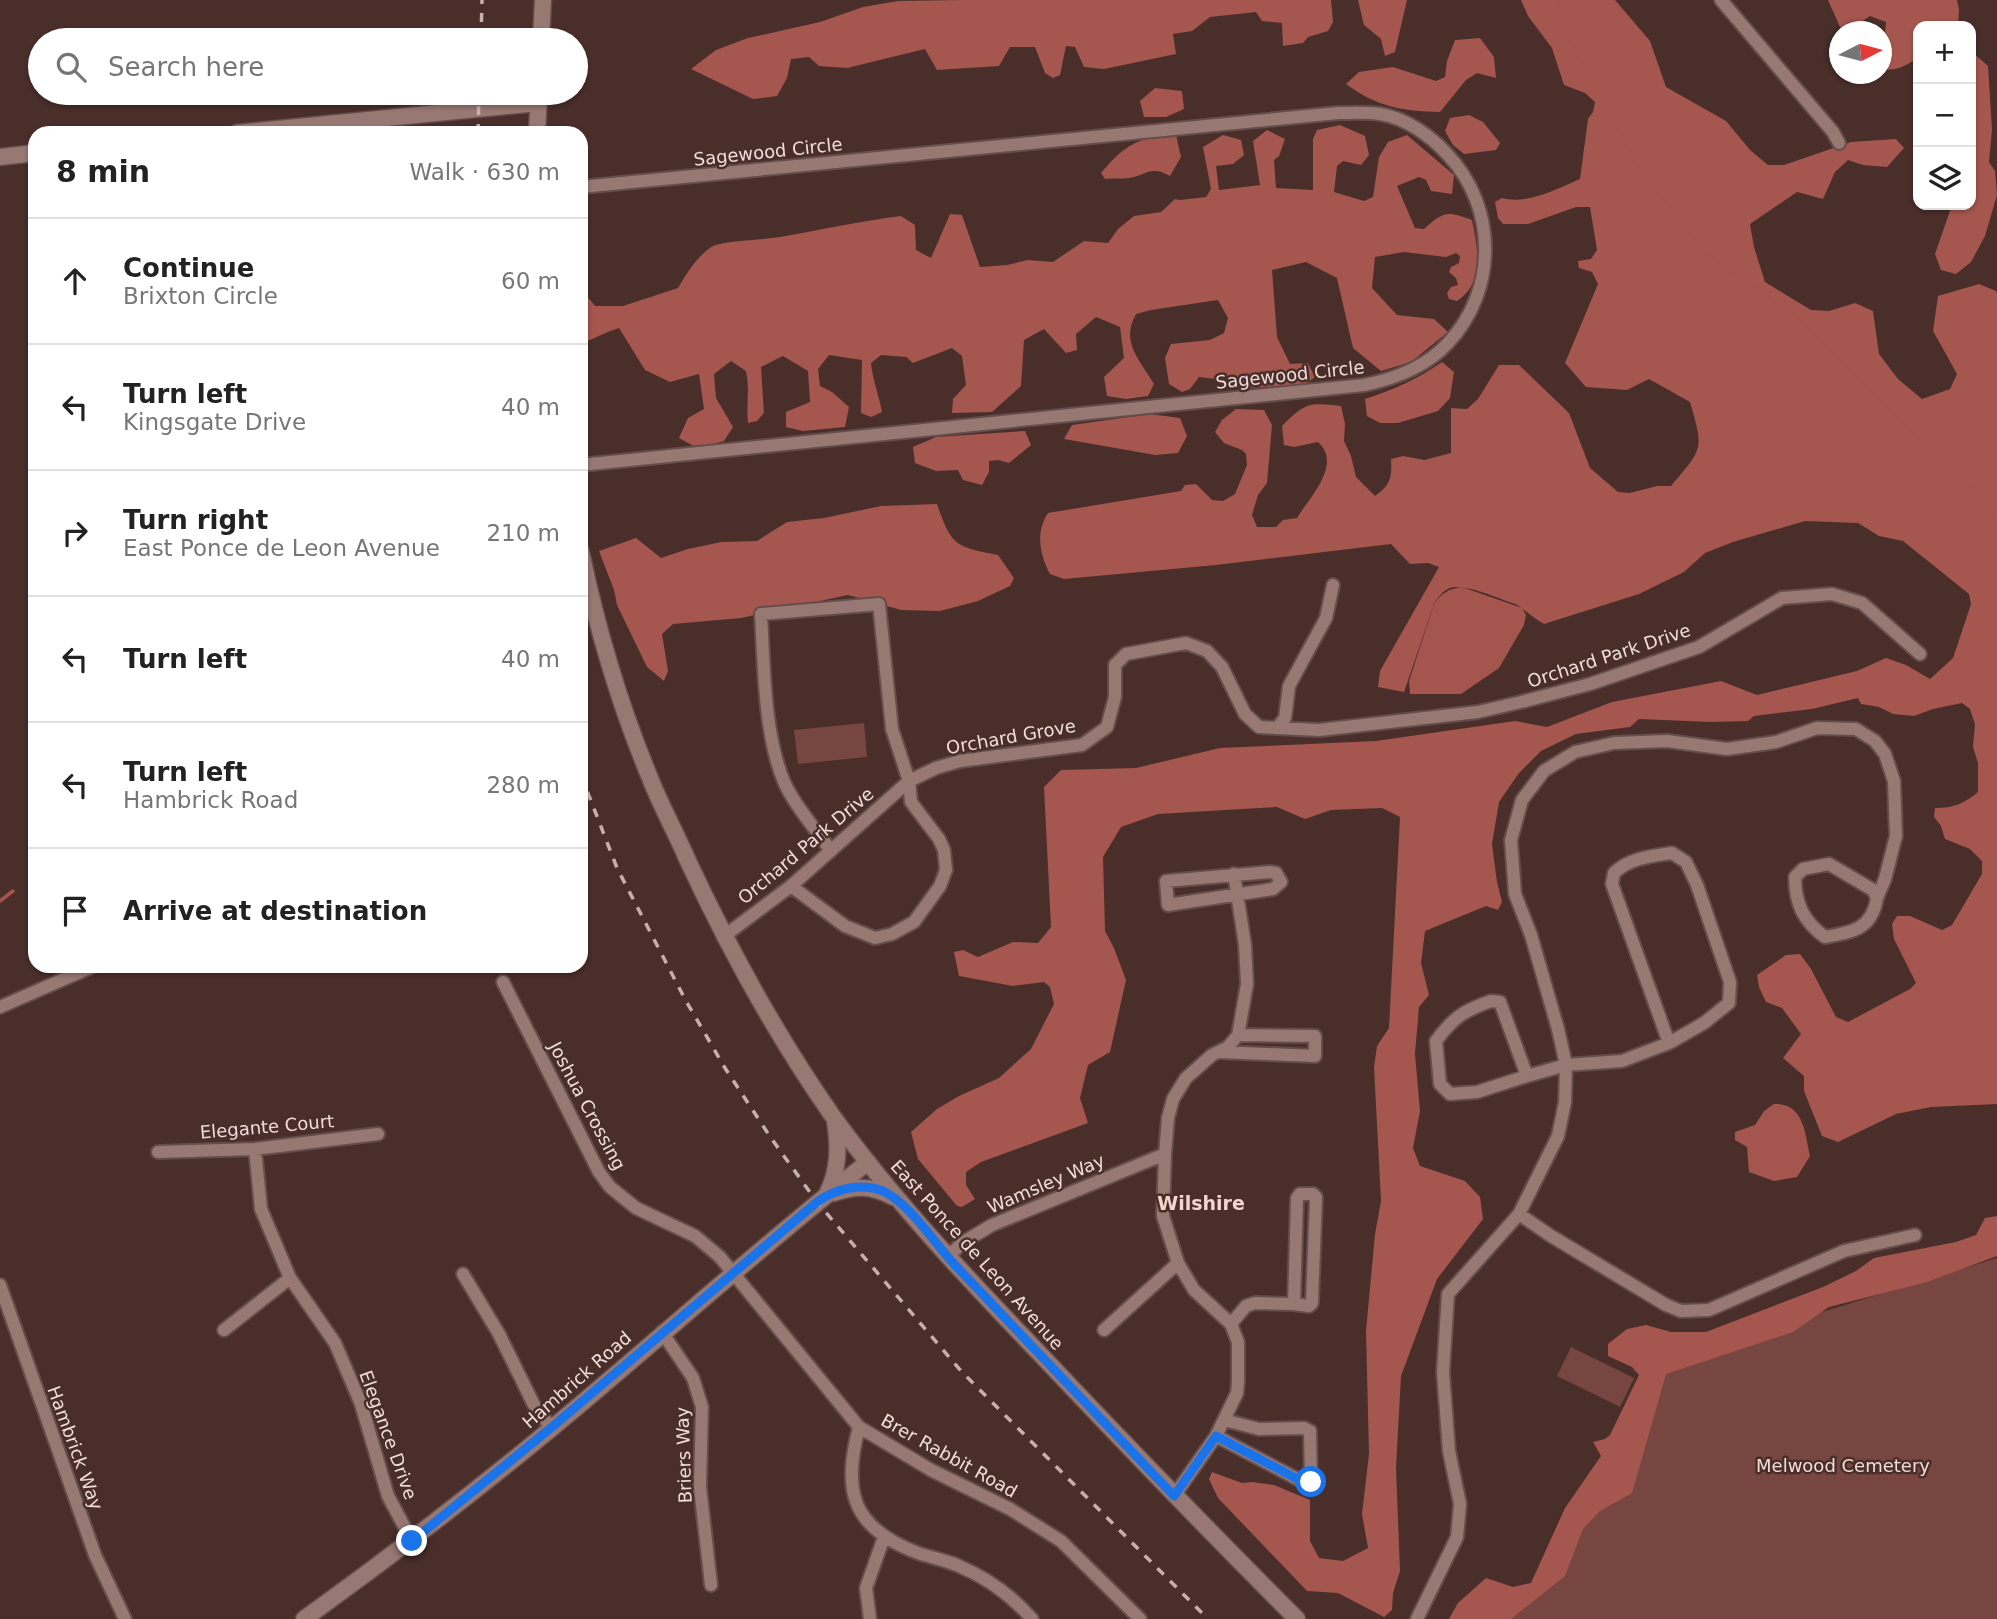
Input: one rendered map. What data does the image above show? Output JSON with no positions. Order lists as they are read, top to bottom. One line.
{"streets":{"main road":["East Ponce de Leon Avenue","Hambrick Road"],"street":["Sagewood Circle","Orchard Park Drive","Orchard Grove","Joshua Crossing","Elegante Court","Wamsley Way","Elegance Drive","Hambrick Way","Briers Way","Brer Rabbit Road"]},"crossings":[["Orchard Park Drive","Orchard Grove"],["Orchard Park Drive","East Ponce de Leon Avenue"],["Joshua Crossing","Hambrick Road"],["Joshua Crossing","Brer Rabbit Road"],["Elegante Court","Elegance Drive"],["Wamsley Way","East Ponce de Leon Avenue"],["East Ponce de Leon Avenue","Hambrick Road"],["Hambrick Road","Elegance Drive"],["Hambrick Road","Briers Way"],["Hambrick Road","Brer Rabbit Road"]],"districts":["Wilshire"],"parks":["Melwood Cemetery"],"north":"right","page":{"map_buttons":["+","−"],"search":"Search here","heading":["8 min","Walk · 630 m"],"list":[["Continue","Brixton Circle","60 m"],["Turn left","Kingsgate Drive","40 m"],["Turn right","East Ponce de Leon Avenue","210 m"],["Turn left","40 m"],["Turn left","Hambrick Road","280 m"],"Arrive at destination"]}}
